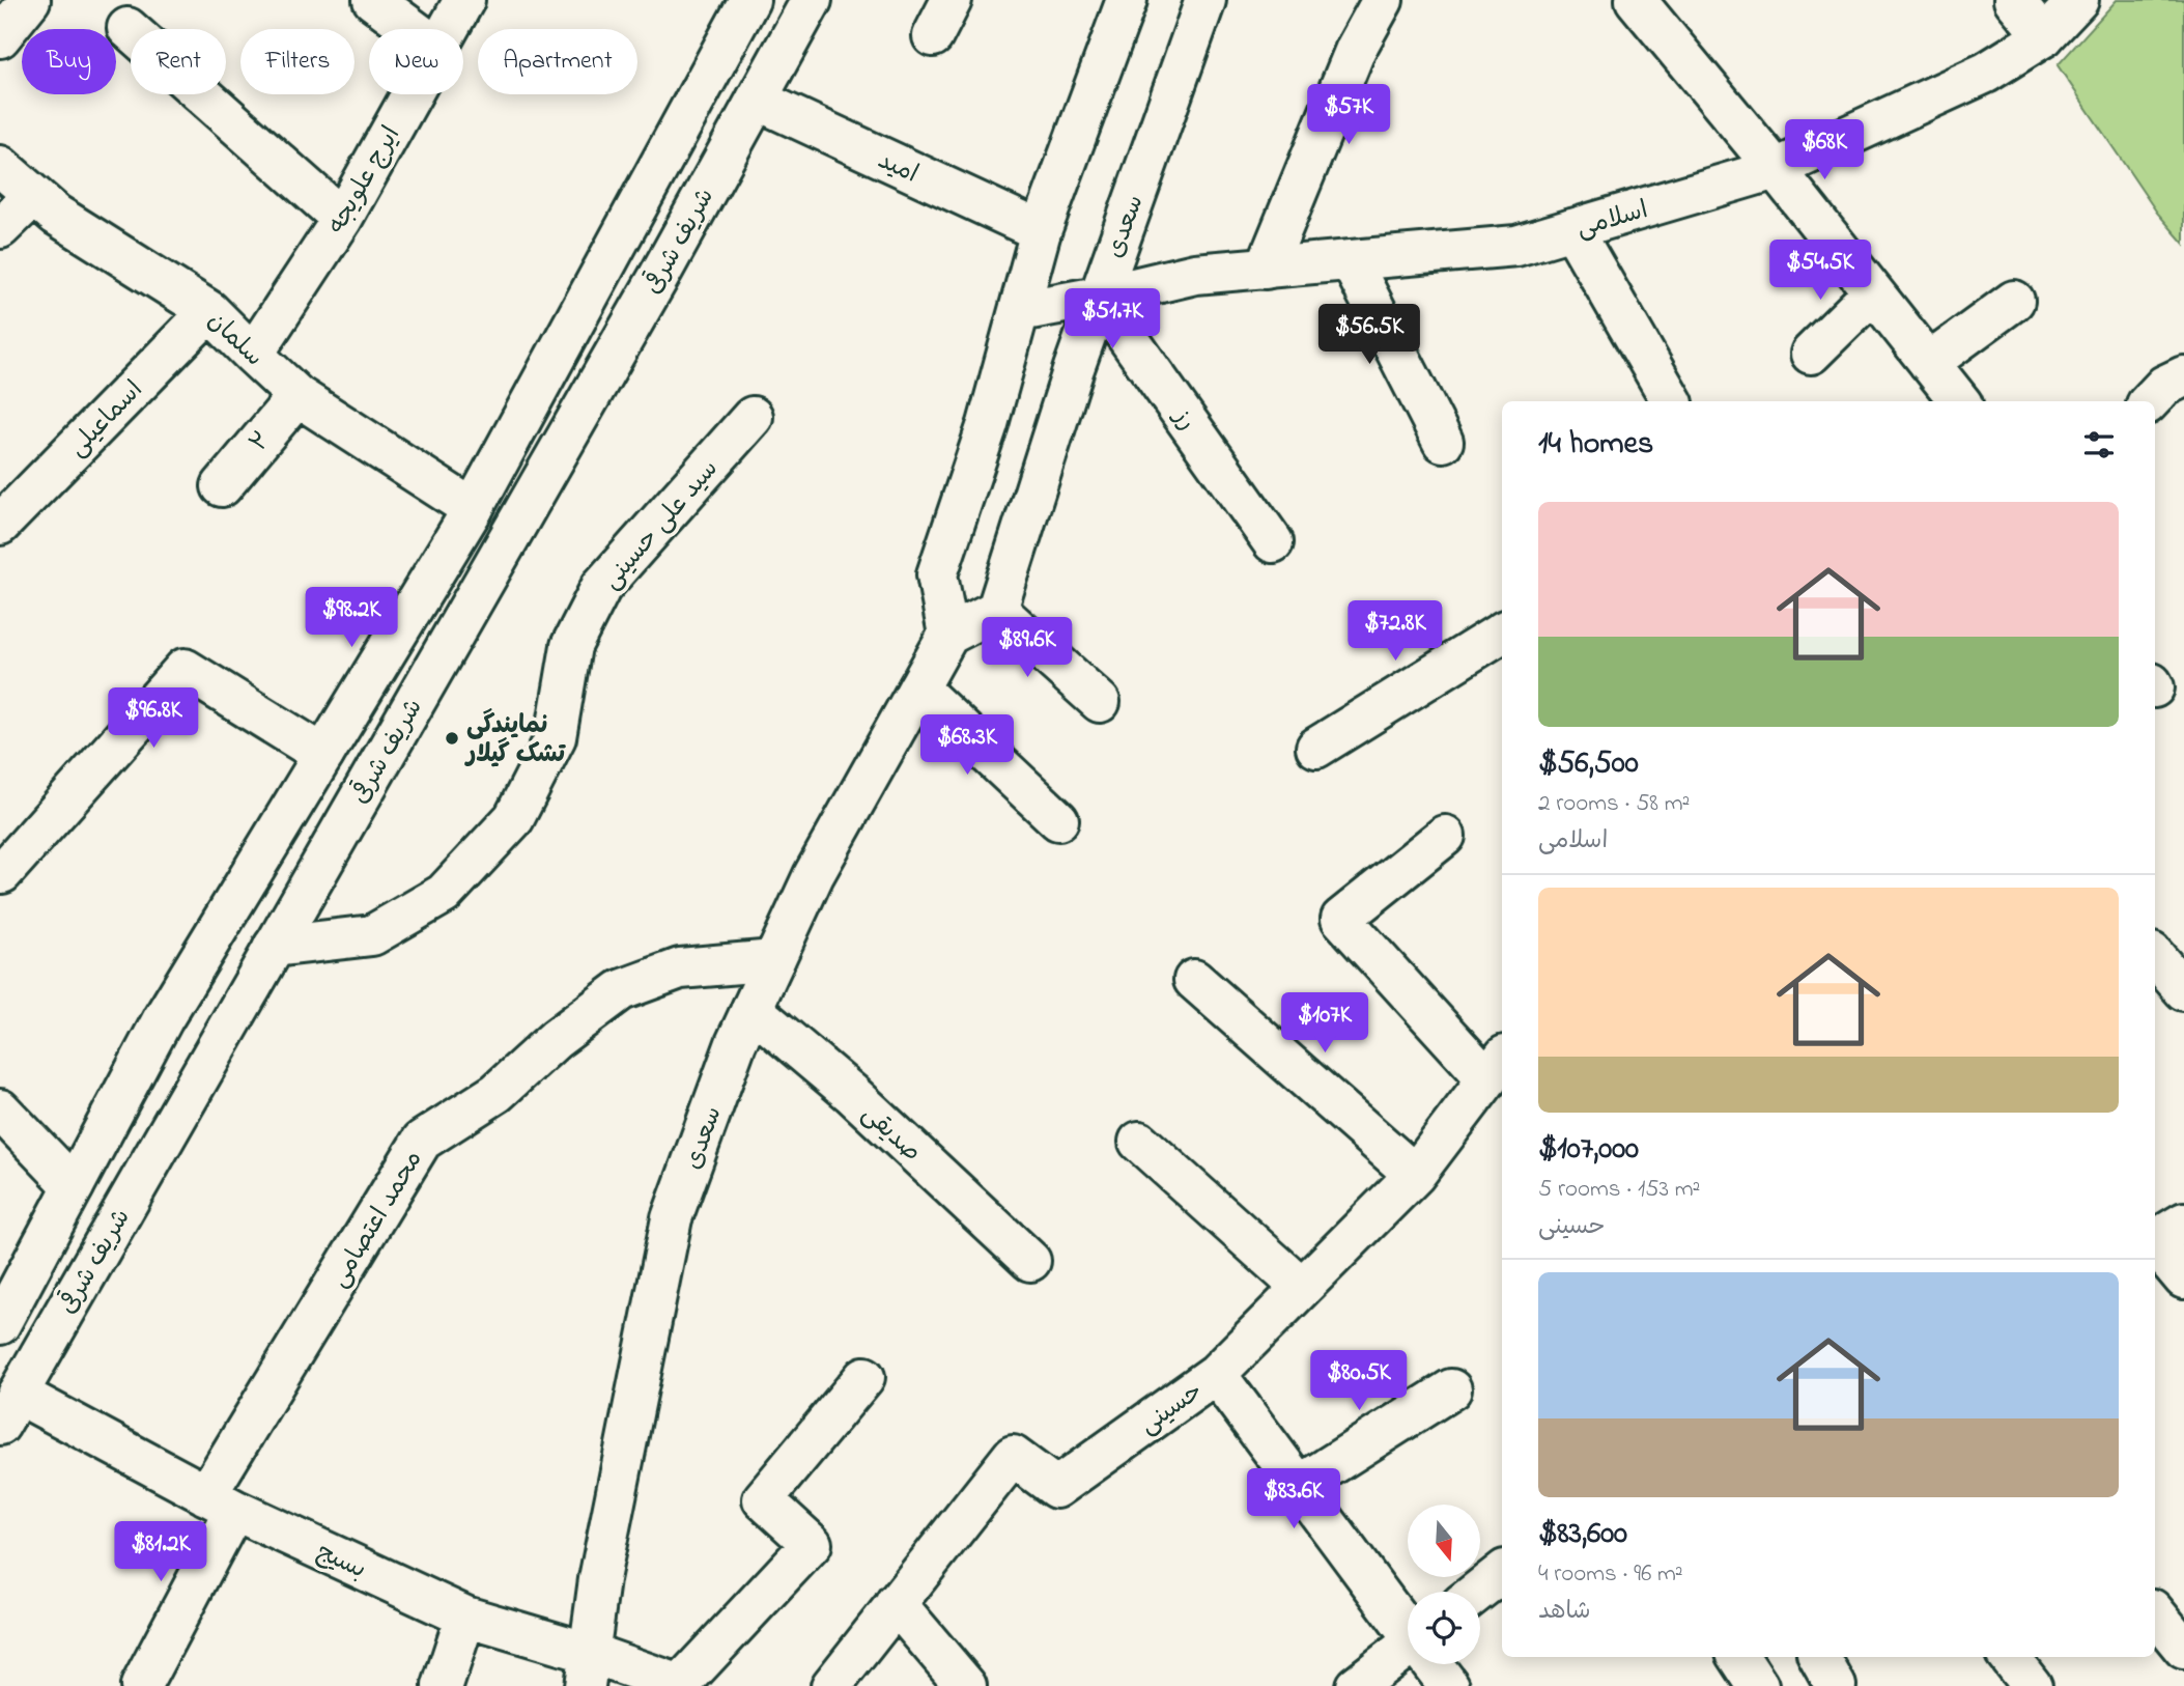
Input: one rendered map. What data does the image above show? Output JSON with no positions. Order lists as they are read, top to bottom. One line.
{"streets":{"street":["امید","ایرج علویجه","اسلامی","سعدی","شریف شرقی","سلمان","اسماعیلی","رز","۲","سید علی حسینی","صدیقی","محمد اعتصامی","حسینی","بسیج"]},"crossings":[["امید","شریف شرقی"],["ایرج علویجه","سلمان"],["اسلامی","سعدی"],["اسلامی","رز"],["سعدی","رز"],["سعدی","صدیقی"],["سعدی","محمد اعتصامی"],["سعدی","بسیج"],["شریف شرقی","سلمان"],["شریف شرقی","سید علی حسینی"],["شریف شرقی","بسیج"],["سلمان","اسماعیلی"],["سلمان","۲"],["محمد اعتصامی","بسیج"]],"places":["نمایندگی تشک گیلار"],"north":"bottom","page":{"chip":["Buy","Rent","Filters","New","Apartment"],"price":["$57K","$68K","$54.5K","$51.7K","$56.5K","$98.2K","$72.8K","$89.6K","$96.8K","$68.3K","$107K","$80.5K","$83.6K","$81.2K"],"heading":"14 homes","list":[{"name":"$56,500","note":"2 rooms · 58 m² · اسلامی"},{"name":"$107,000","note":"5 rooms · 153 m² · حسینی"},{"name":"$83,600","note":"4 rooms · 96 m² · شاهد"}]}}
